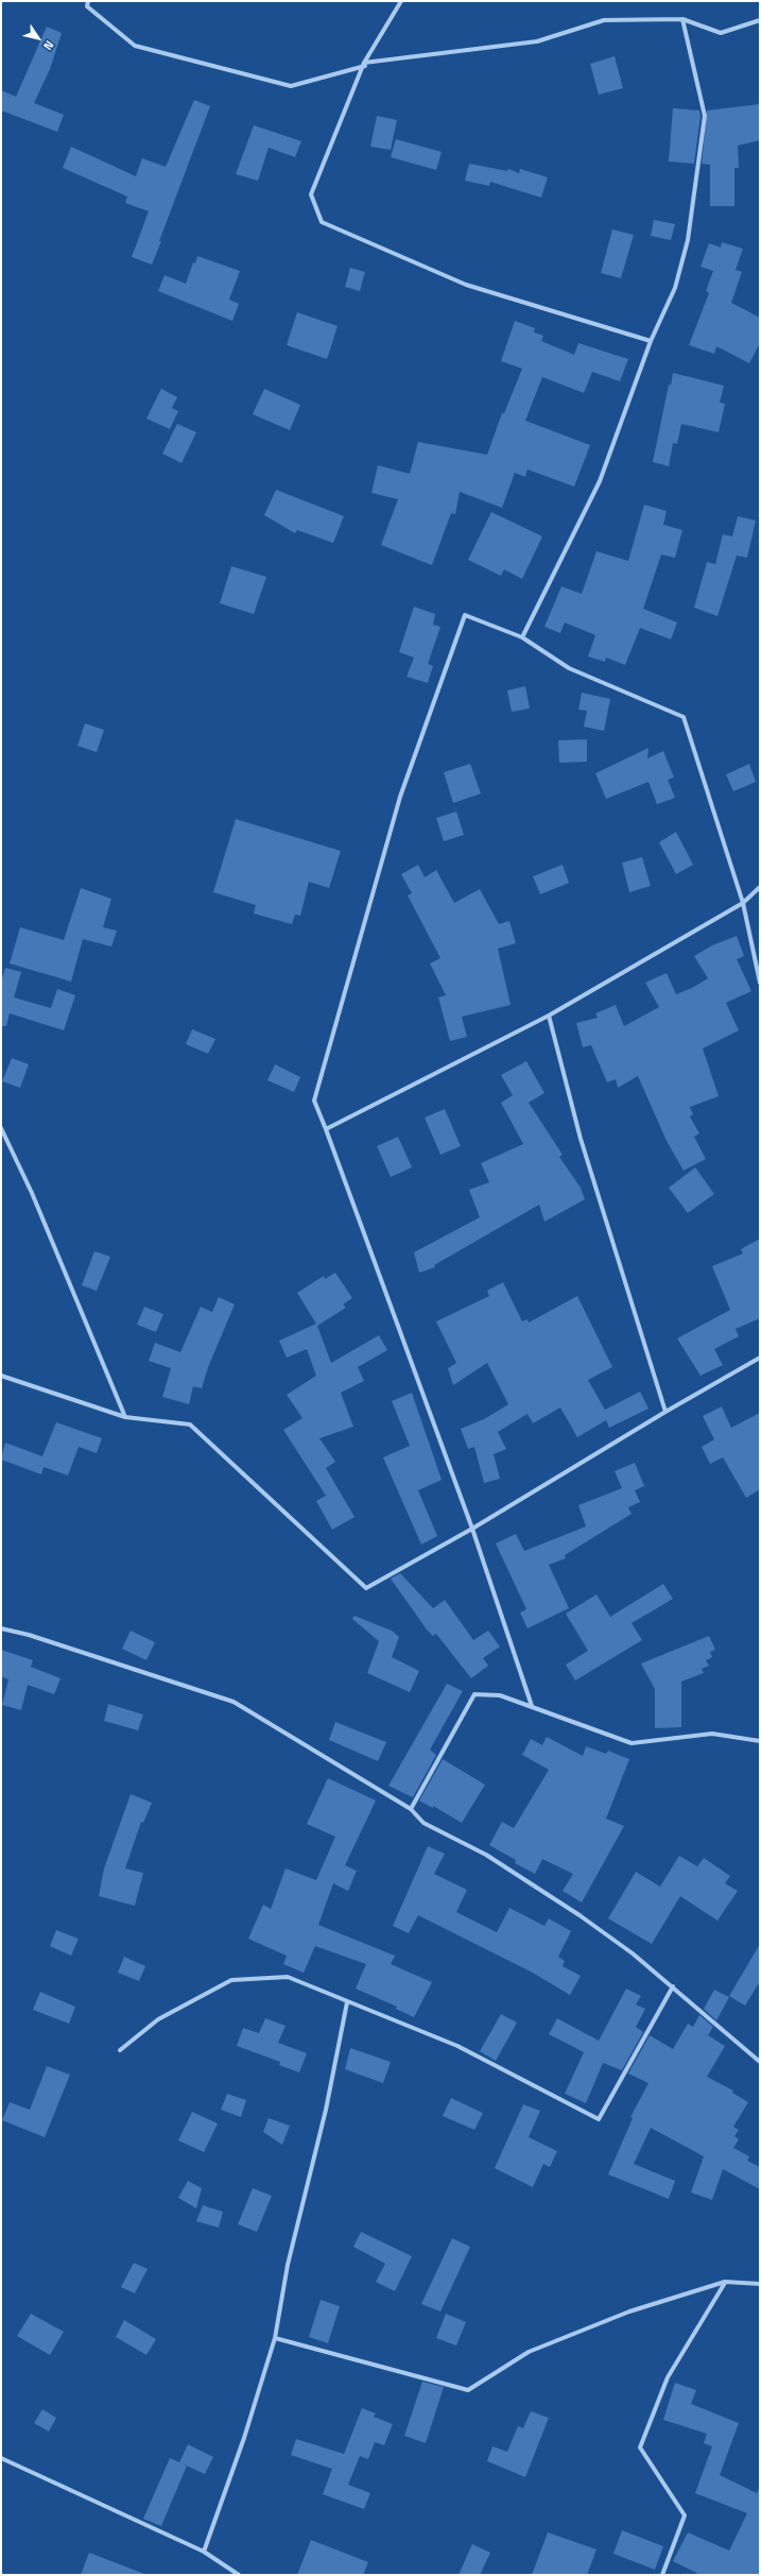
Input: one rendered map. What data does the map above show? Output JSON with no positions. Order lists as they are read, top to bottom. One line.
{"north":"bottom right"}
